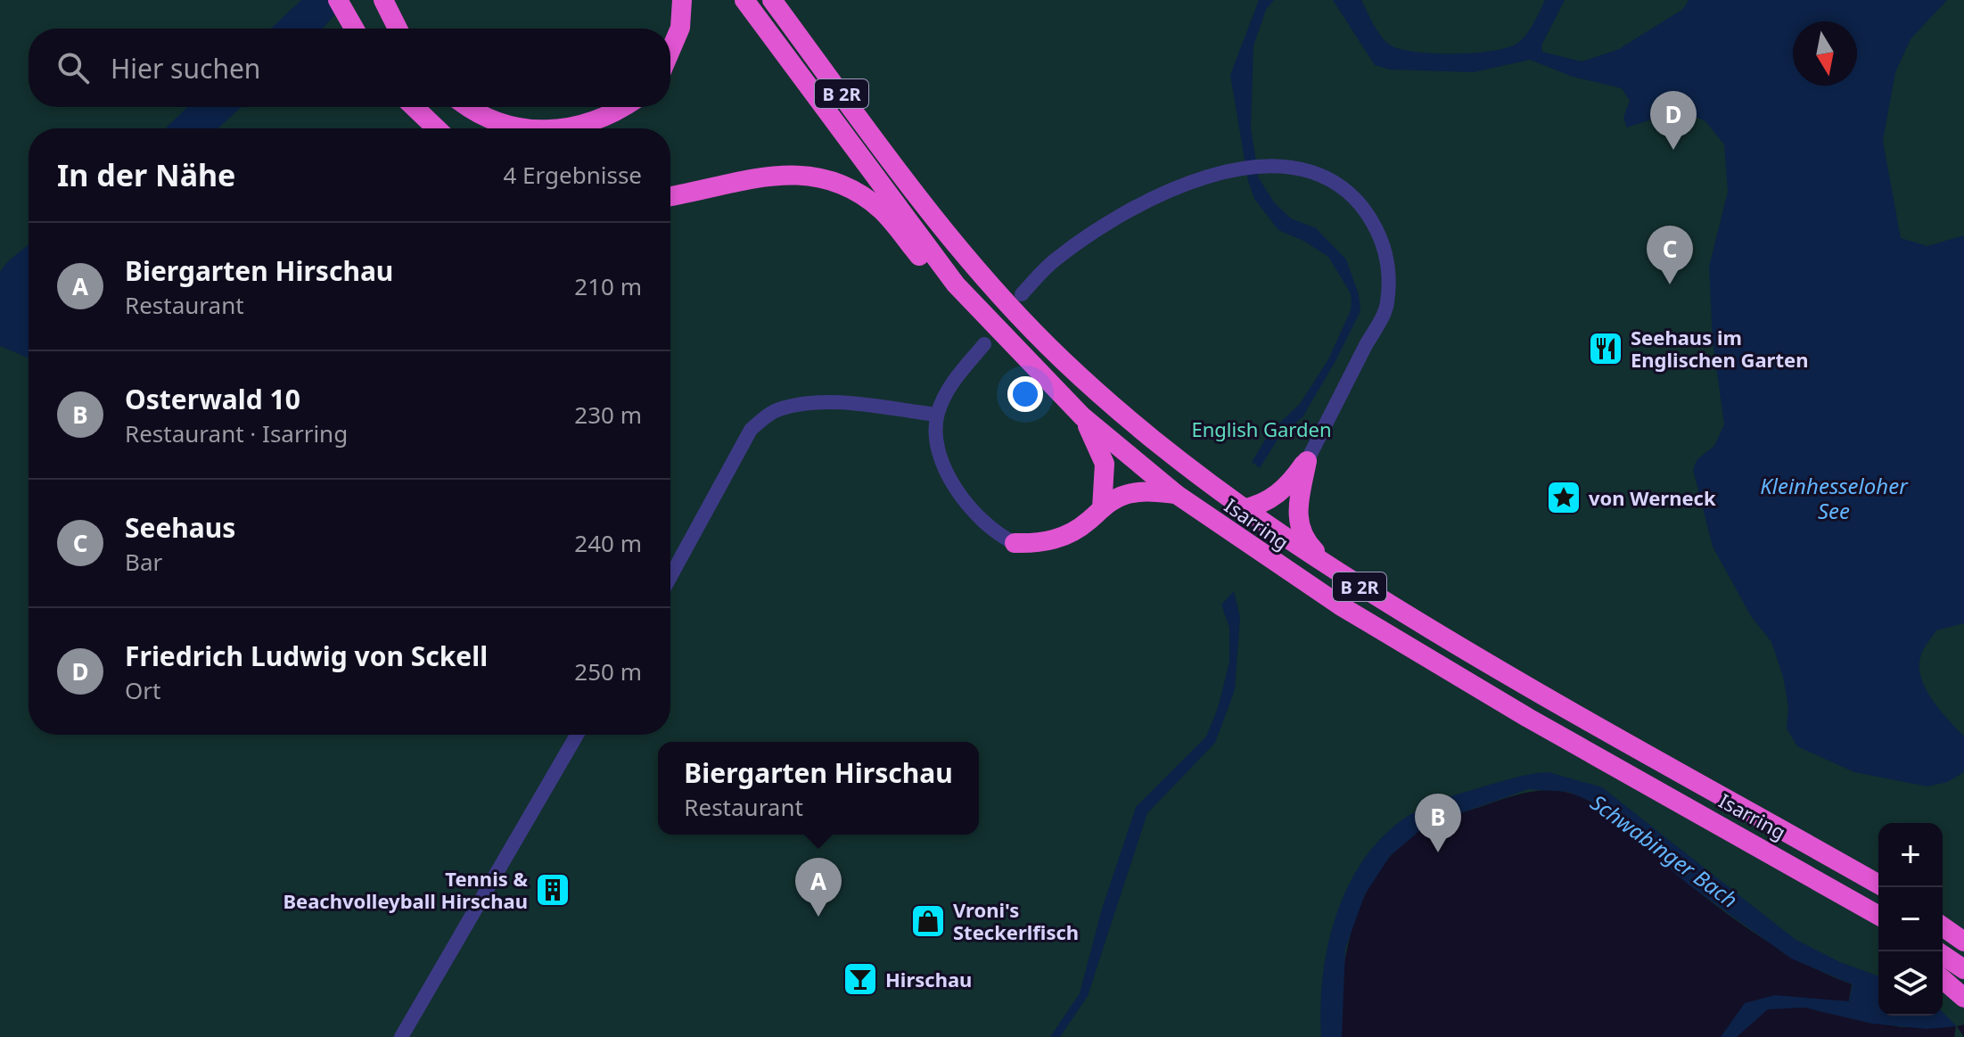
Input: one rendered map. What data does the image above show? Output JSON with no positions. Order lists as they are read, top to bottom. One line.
{"streets":{"highway":["B 2R","Isarring"]},"water":["Kleinhesseloher See","Schwabinger Bach"],"parks":["English Garden"],"places":{"restaurant":["Seehaus im Englischen Garten"],"place":["von Werneck"],"building":["Tennis & Beachvolleyball Hirschau"],"shop":["Vroni's Steckerlfisch"],"bar":["Hirschau"]},"north":"bottom","page":{"search":"Hier suchen","pins":["D","C","B","A"],"heading":["In der Nähe","4 Ergebnisse"],"list":[{"mark":"A","name":"Biergarten Hirschau","note":"Restaurant","value":"210 m"},{"mark":"B","name":"Osterwald 10","note":"Restaurant · Isarring","value":"230 m"},{"mark":"C","name":"Seehaus","note":"Bar","value":"240 m"},{"mark":"D","name":"Friedrich Ludwig von Sckell","note":"Ort","value":"250 m"}],"popup":["Biergarten Hirschau","Restaurant"],"map_buttons":["+","−"]}}
